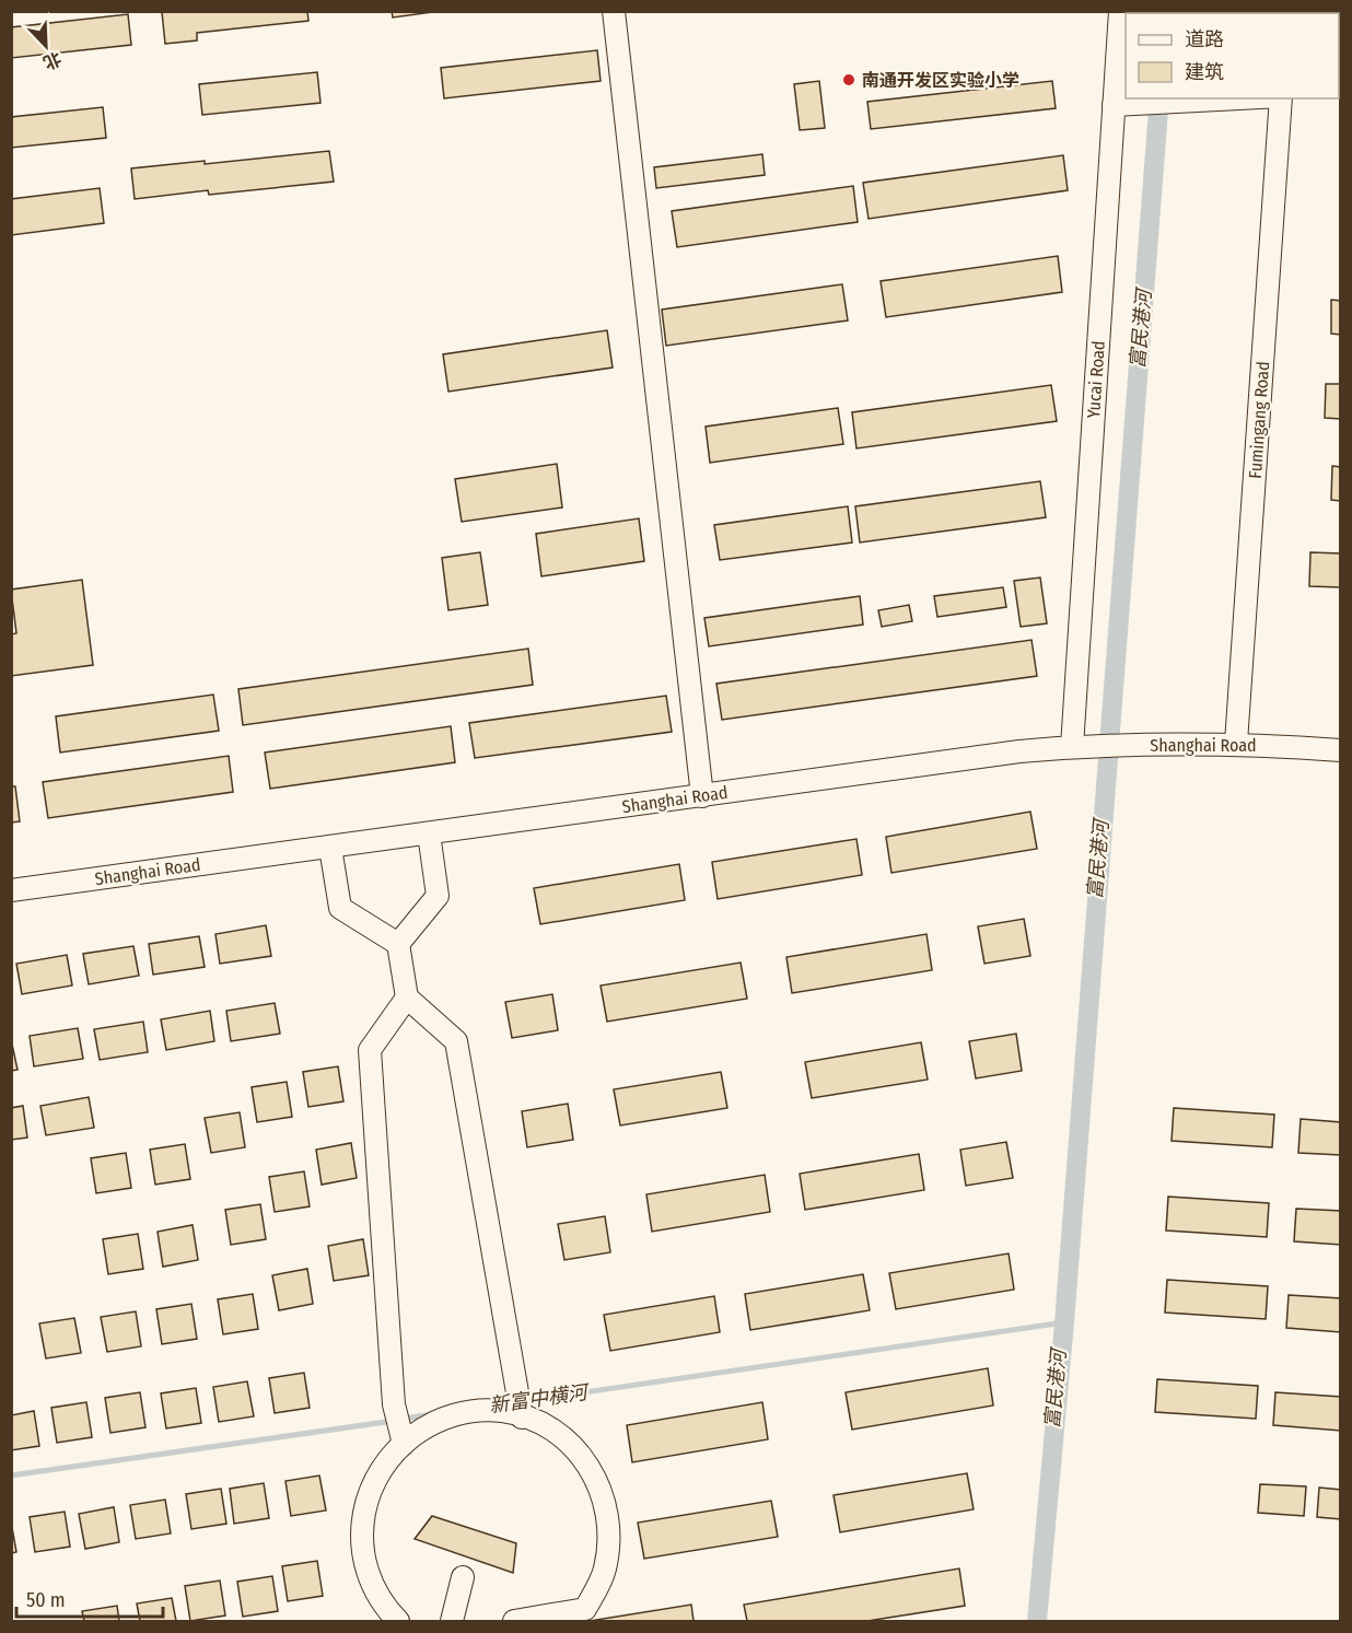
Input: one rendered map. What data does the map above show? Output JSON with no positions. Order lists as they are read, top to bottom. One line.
{"streets":{"street":["Yucai Road","Fumingang Road","Shanghai Road"]},"crossings":[["Yucai Road","Shanghai Road"],["Fumingang Road","Shanghai Road"]],"water":["富民港河","新富中横河"],"places":["南通开发区实验小学"],"legend":["道路","建筑"],"scale_bar":"50 m","north":"bottom right"}
